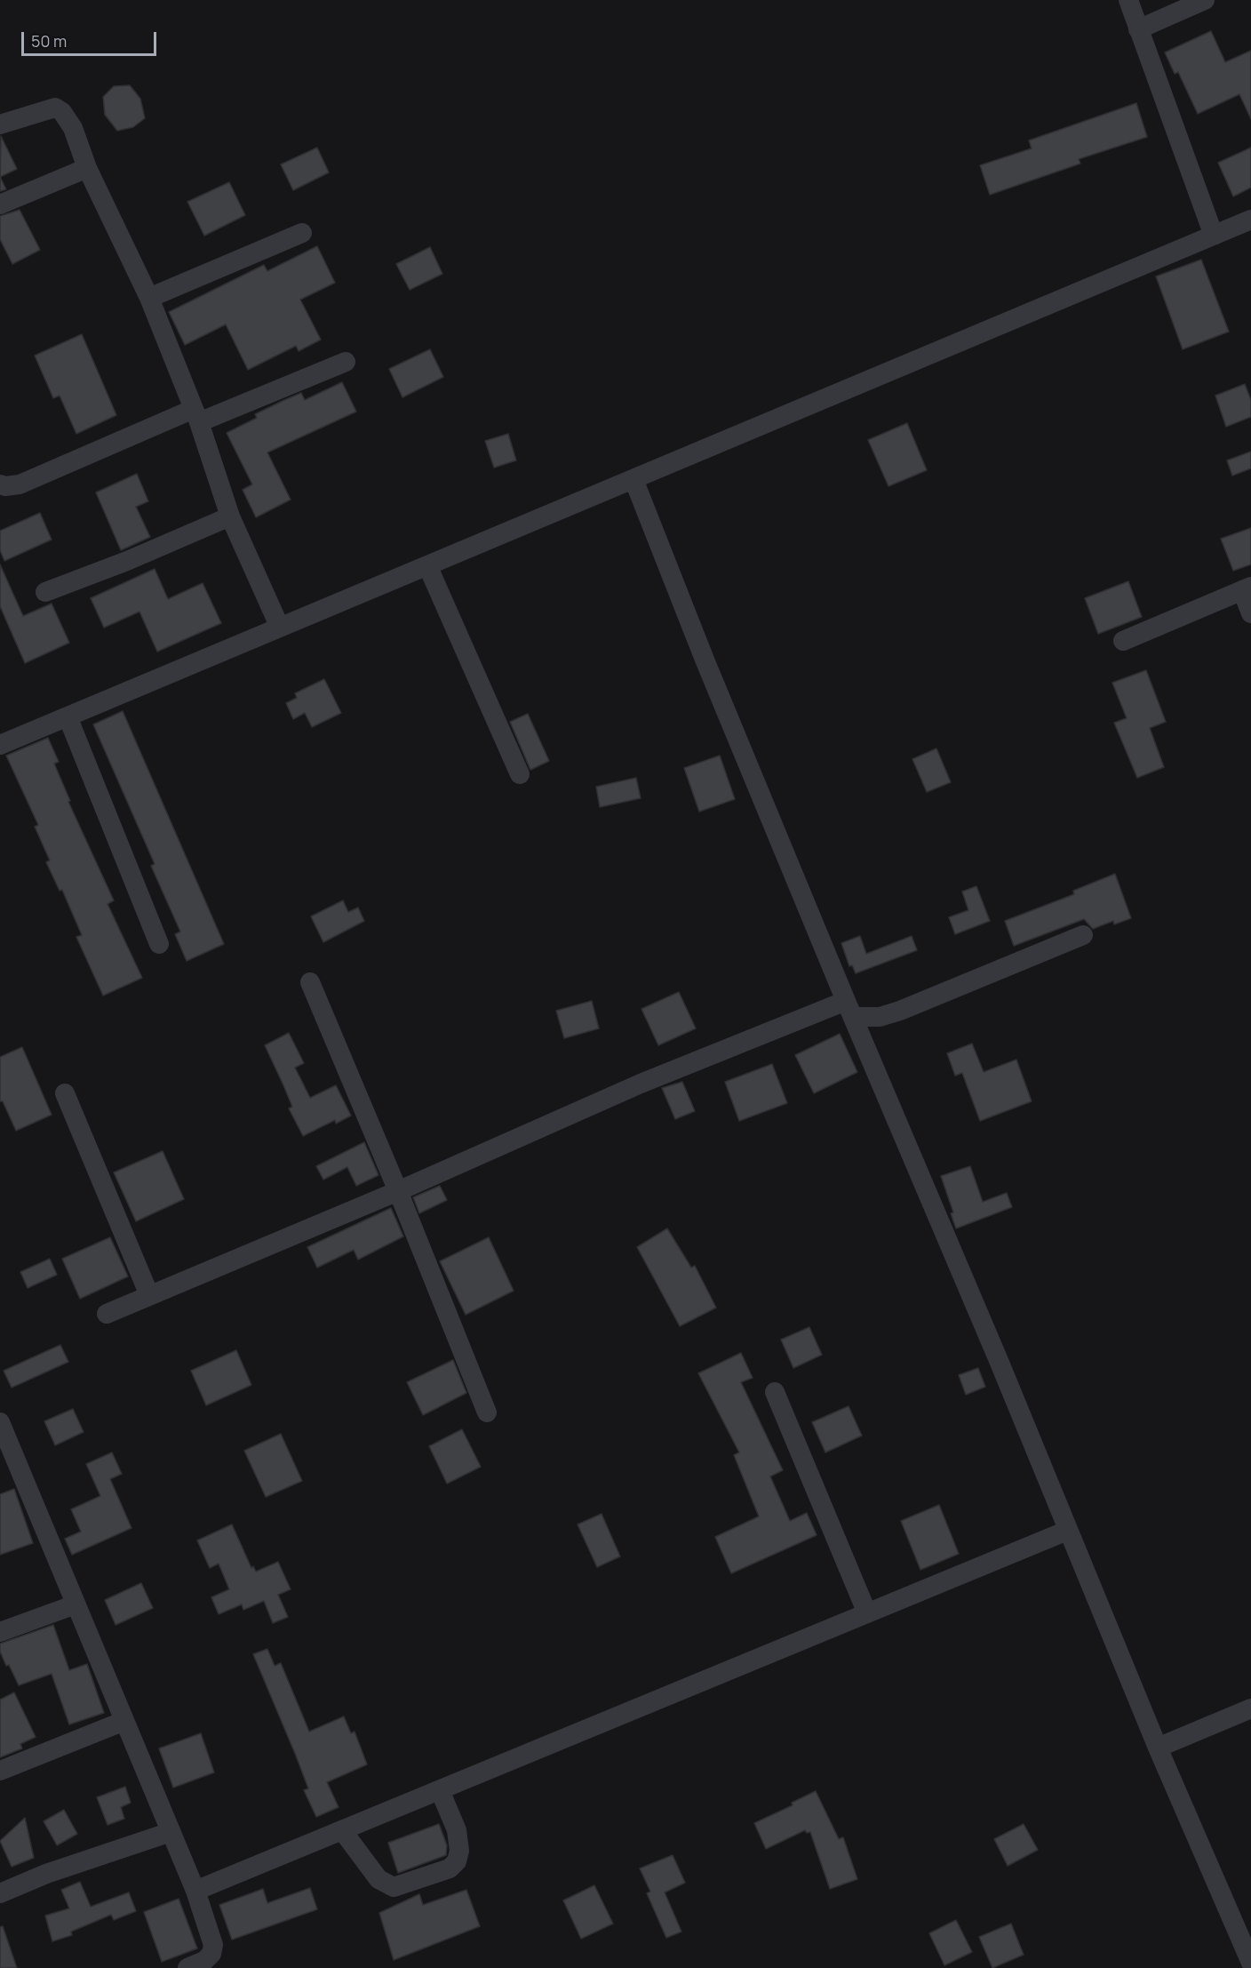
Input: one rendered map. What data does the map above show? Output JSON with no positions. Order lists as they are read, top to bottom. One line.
{"scale_bar":"50 m"}
